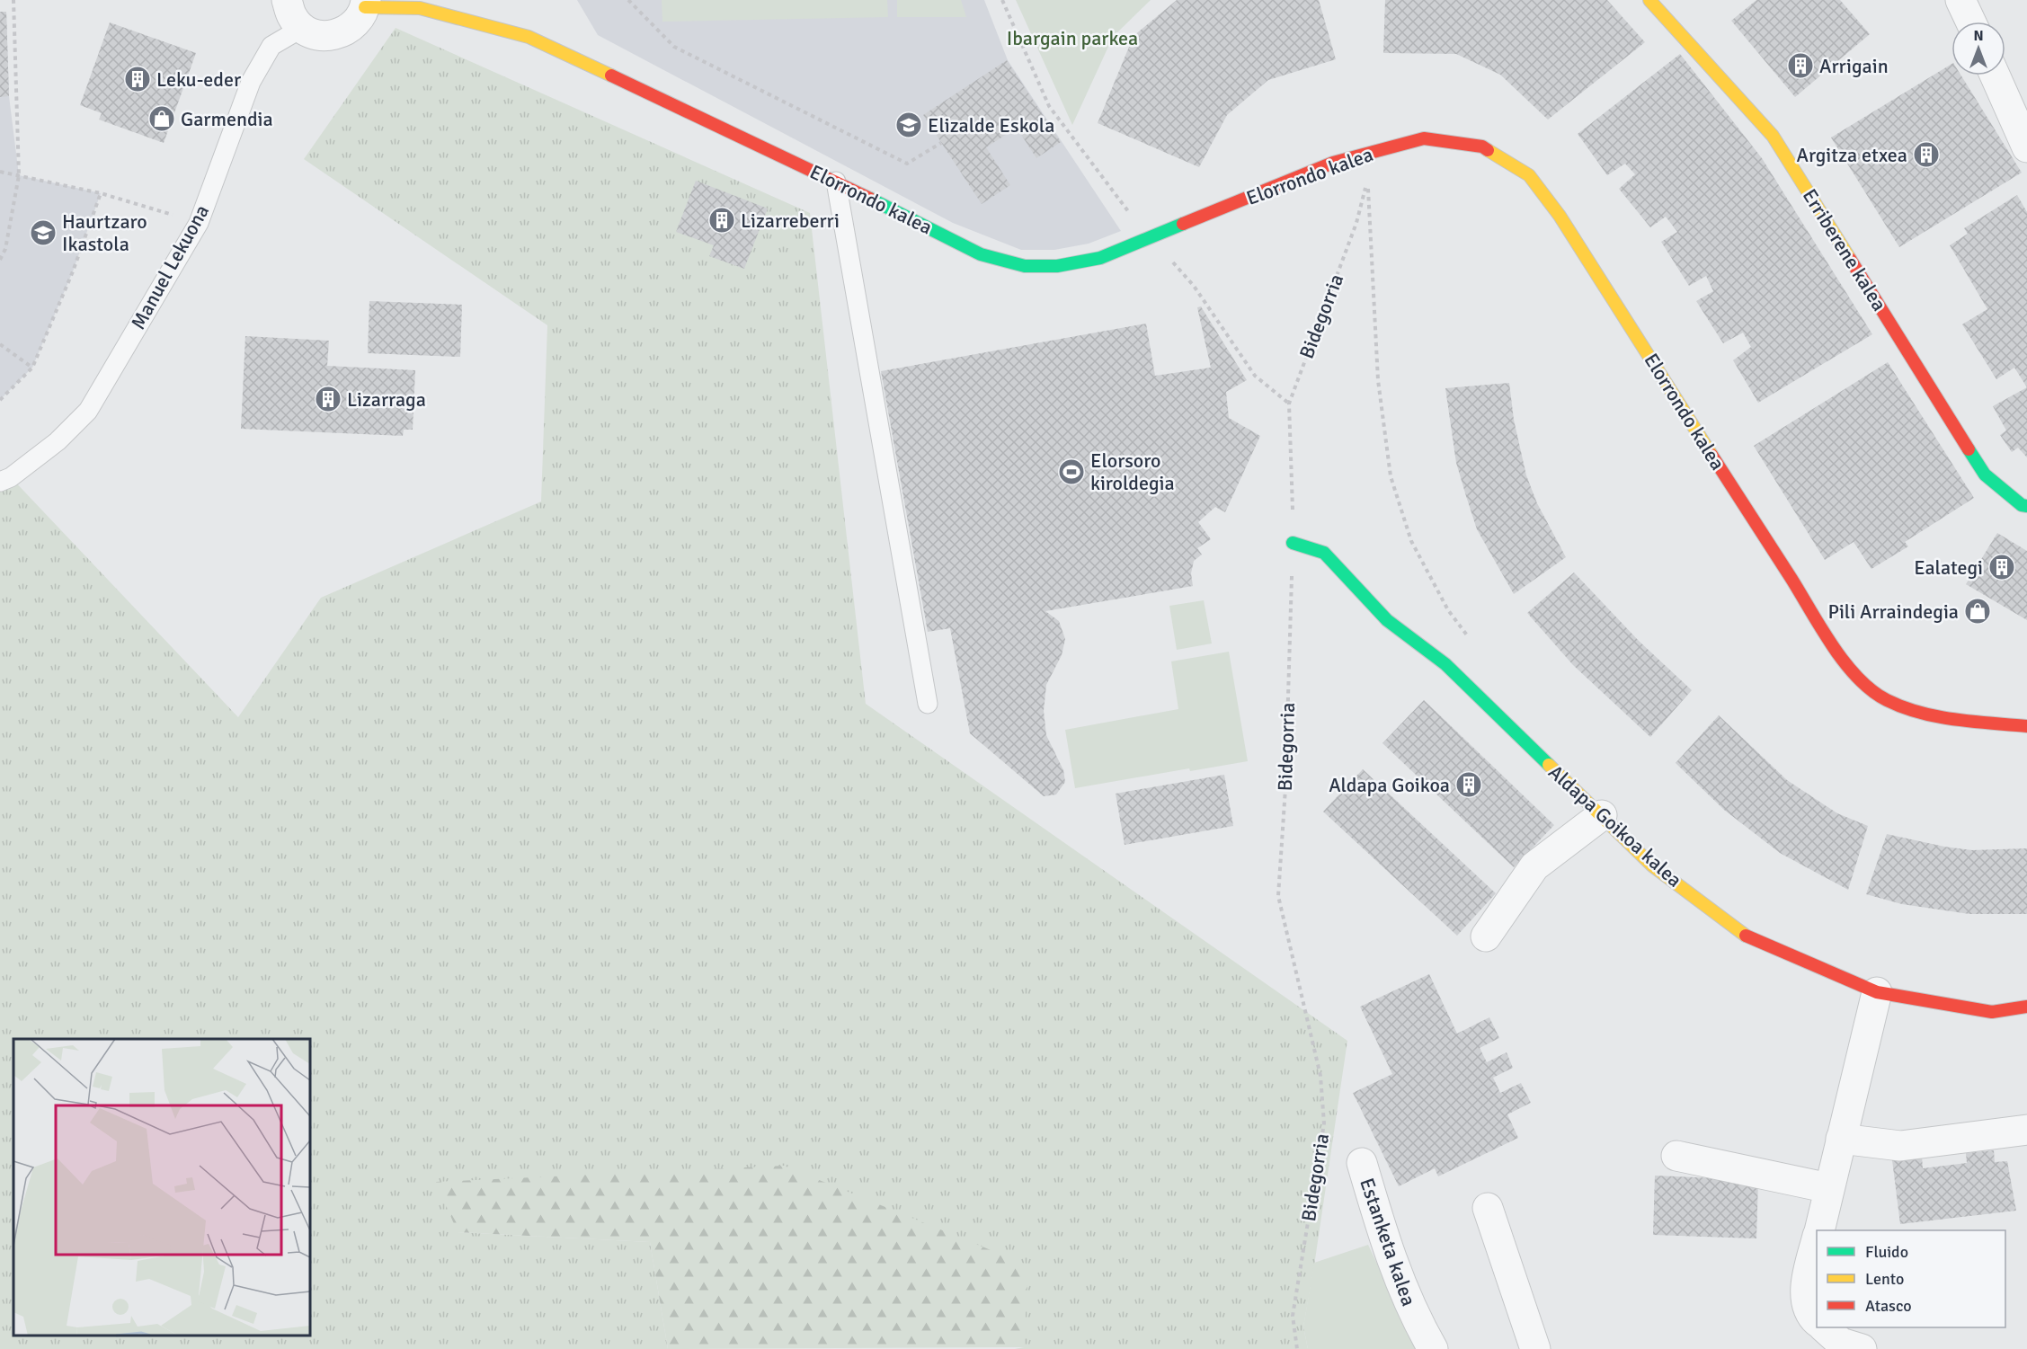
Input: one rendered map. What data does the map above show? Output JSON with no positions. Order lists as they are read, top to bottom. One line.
{"streets":{"street":["Elorrondo kalea","Erriberene kalea","Aldapa Goikoa kalea","Estanketa kalea"],"lane":["Manuel Lekuona"],"path":["Bidegorria"]},"crossings":[["Elorrondo kalea","Bidegorria"],["Bidegorria","Aldapa Goikoa kalea"]],"parks":["Ibargain parkea"],"places":{"building":["Arrigain","Leku-eder","Argitza etxea","Lizarreberri","Lizarraga","Ealategi","Aldapa Goikoa"],"shop":["Garmendia","Pili Arraindegia"],"school or university":["Elizalde Eskola","Haurtzaro Ikastola"],"sports":["Elorsoro kiroldegia"]},"legend":["Fluido","Lento","Atasco"],"north":"top"}
